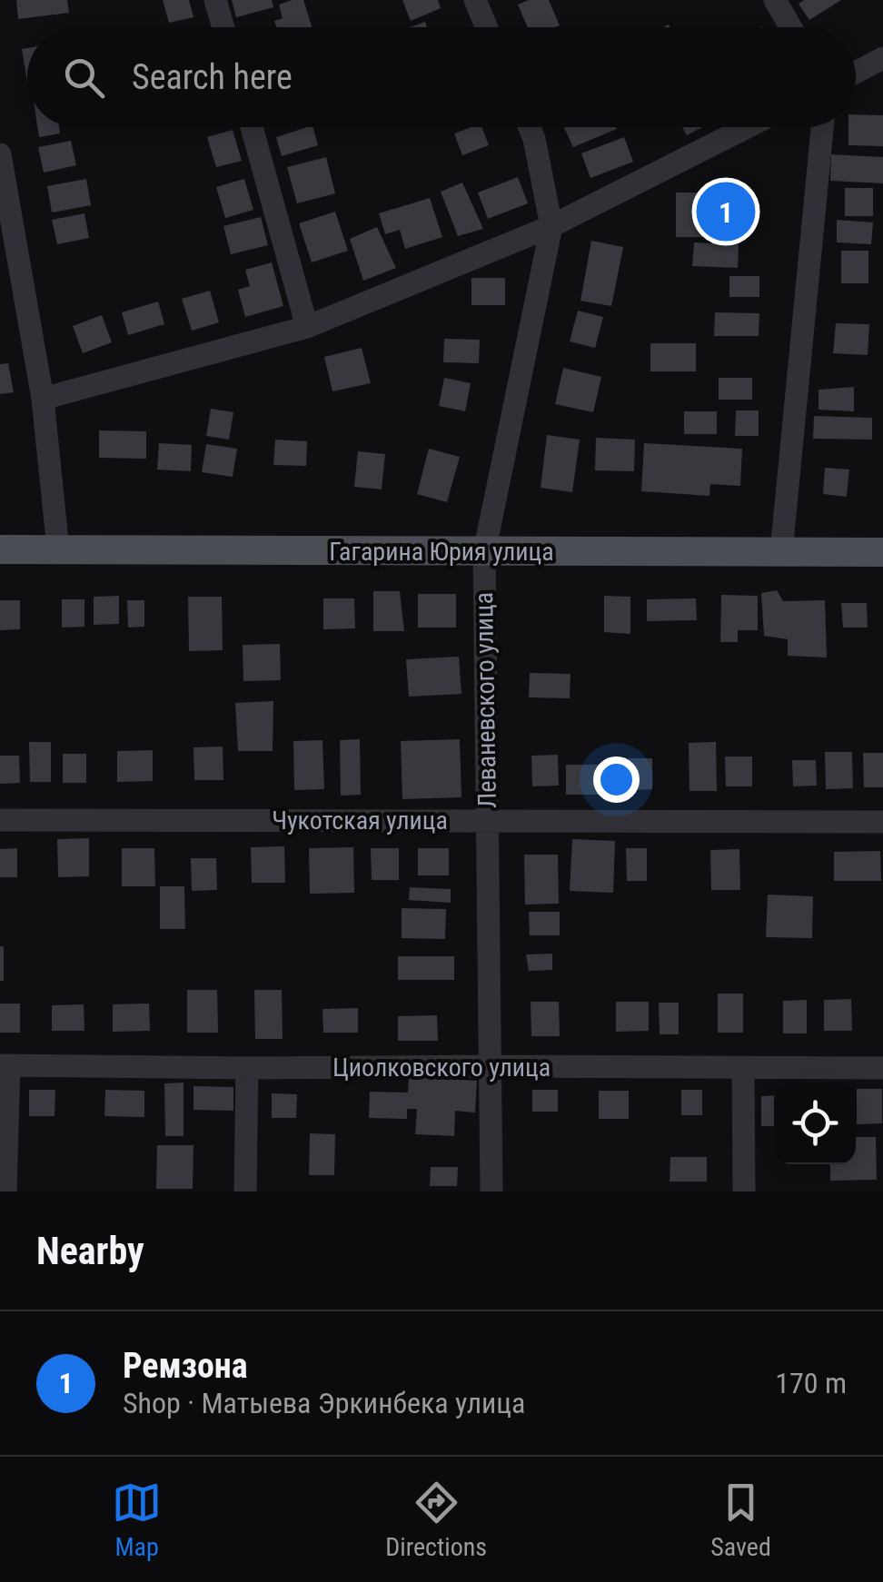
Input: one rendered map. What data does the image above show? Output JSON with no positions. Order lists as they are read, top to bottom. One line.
{"streets":{"main road":["Гагарина Юрия улица"],"street":["Леваневского улица","Чукотская улица","Циолковского улица"]},"crossings":[["Гагарина Юрия улица","Леваневского улица"],["Леваневского улица","Чукотская улица"],["Леваневского улица","Циолковского улица"]],"page":{"search":"Search here","pins":"1","heading":"Nearby","list":[{"mark":"1","name":"Ремзона","note":"Shop · Матыева Эркинбека улица","value":"170 m"}],"nav":["Map","Directions","Saved"]}}
